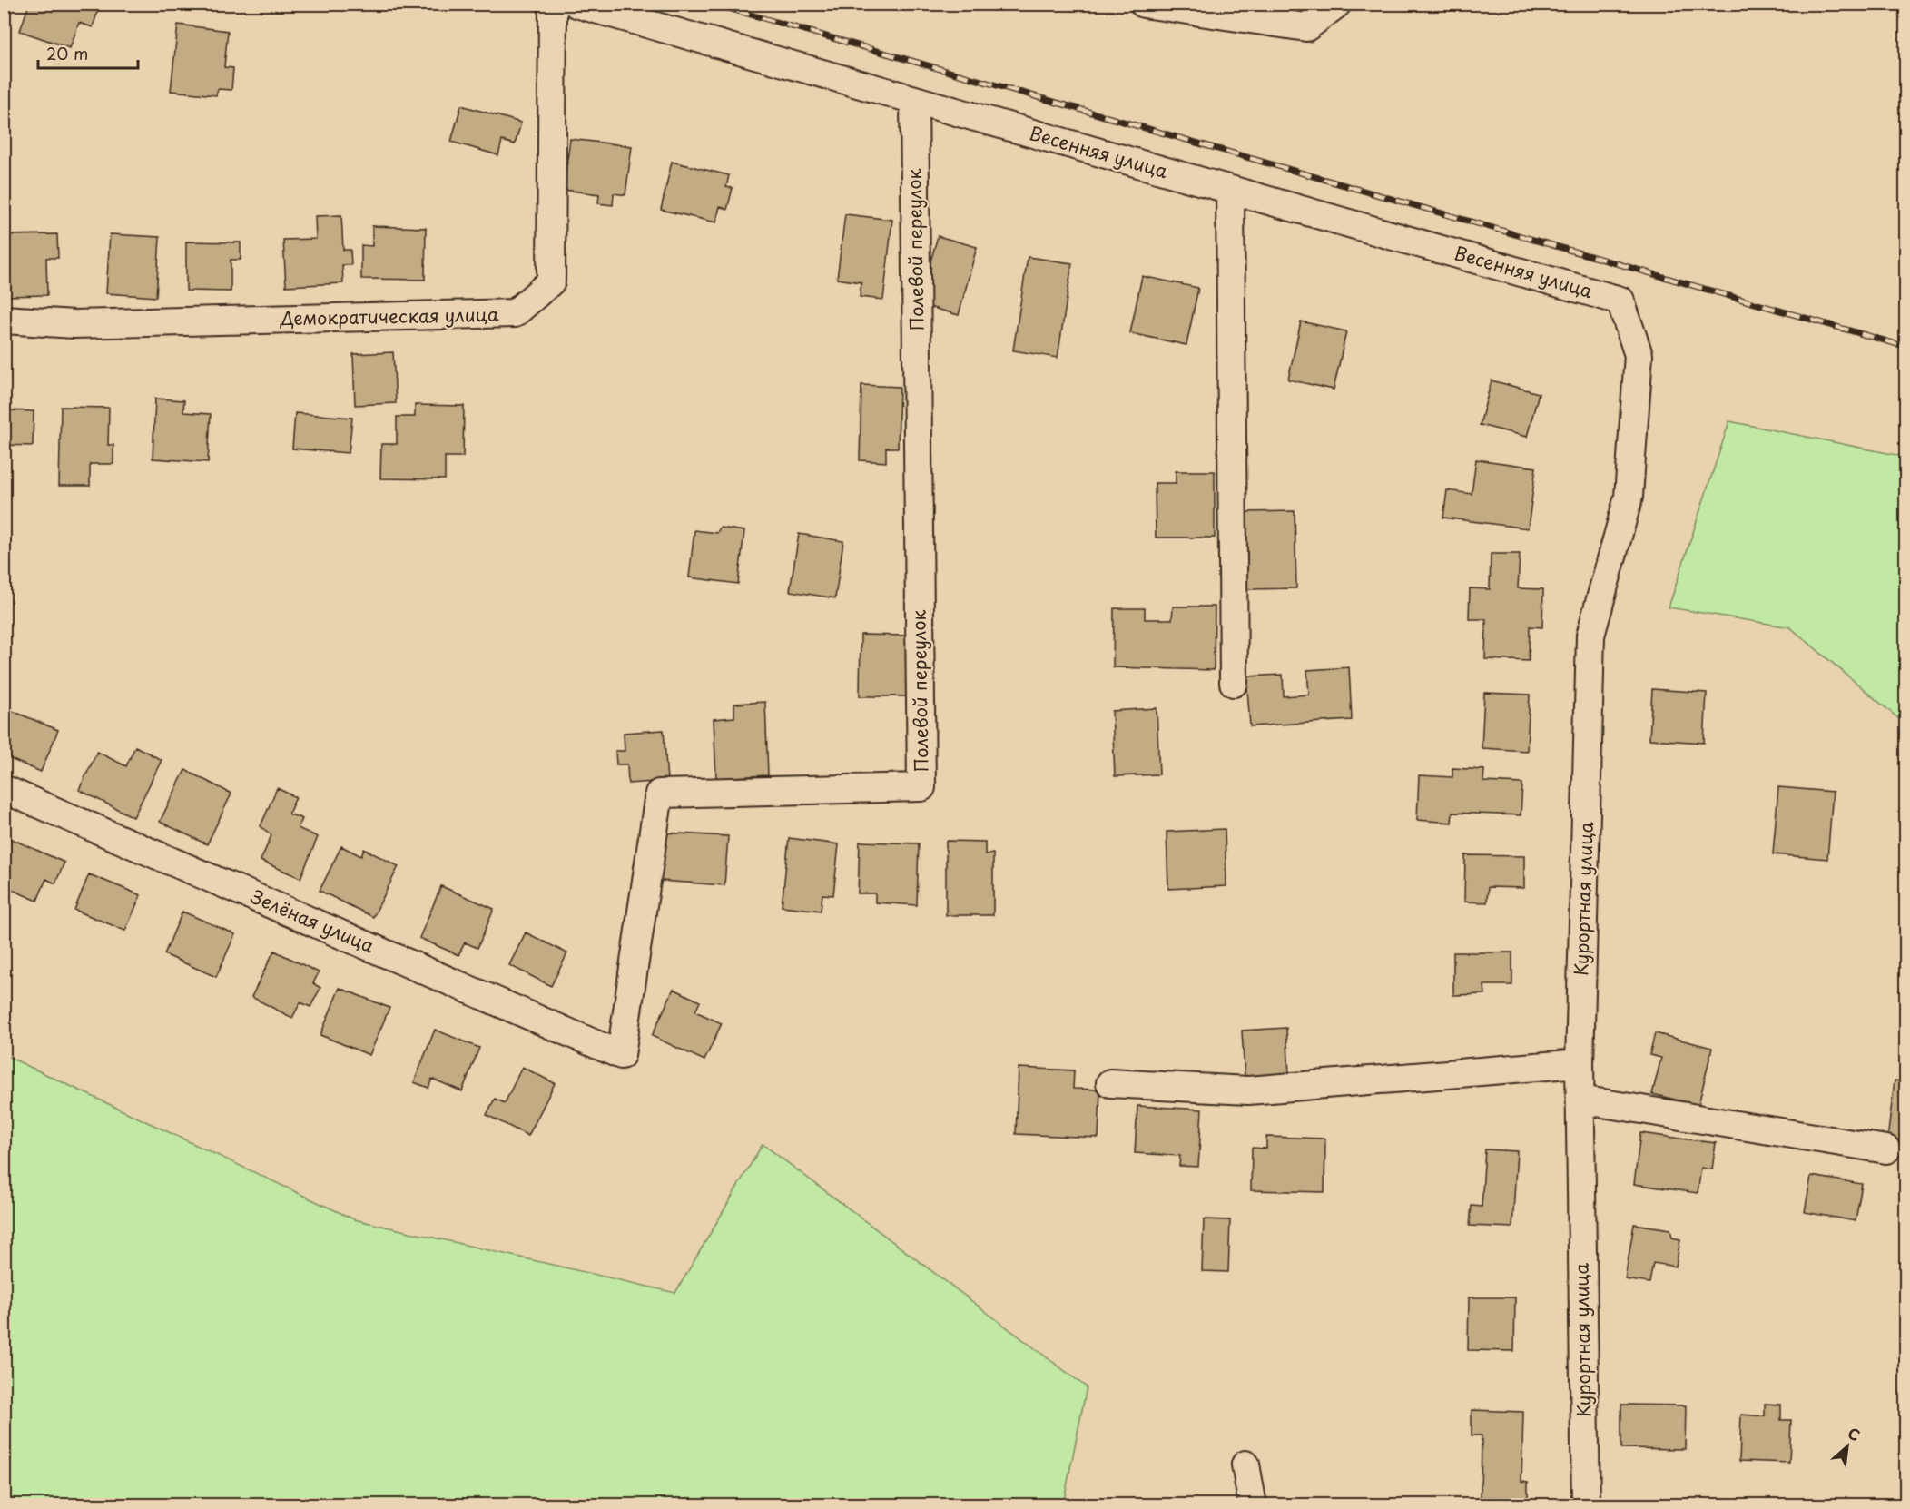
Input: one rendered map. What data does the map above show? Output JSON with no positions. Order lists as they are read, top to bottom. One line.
{"streets":{"street":["Весенняя улица","Полевой переулок","Демократическая улица","Курортная улица","Зелёная улица"]},"crossings":[["Весенняя улица","Полевой переулок"],["Весенняя улица","Курортная улица"],["Полевой переулок","Зелёная улица"]],"scale_bar":"20 m","north":"top right"}
